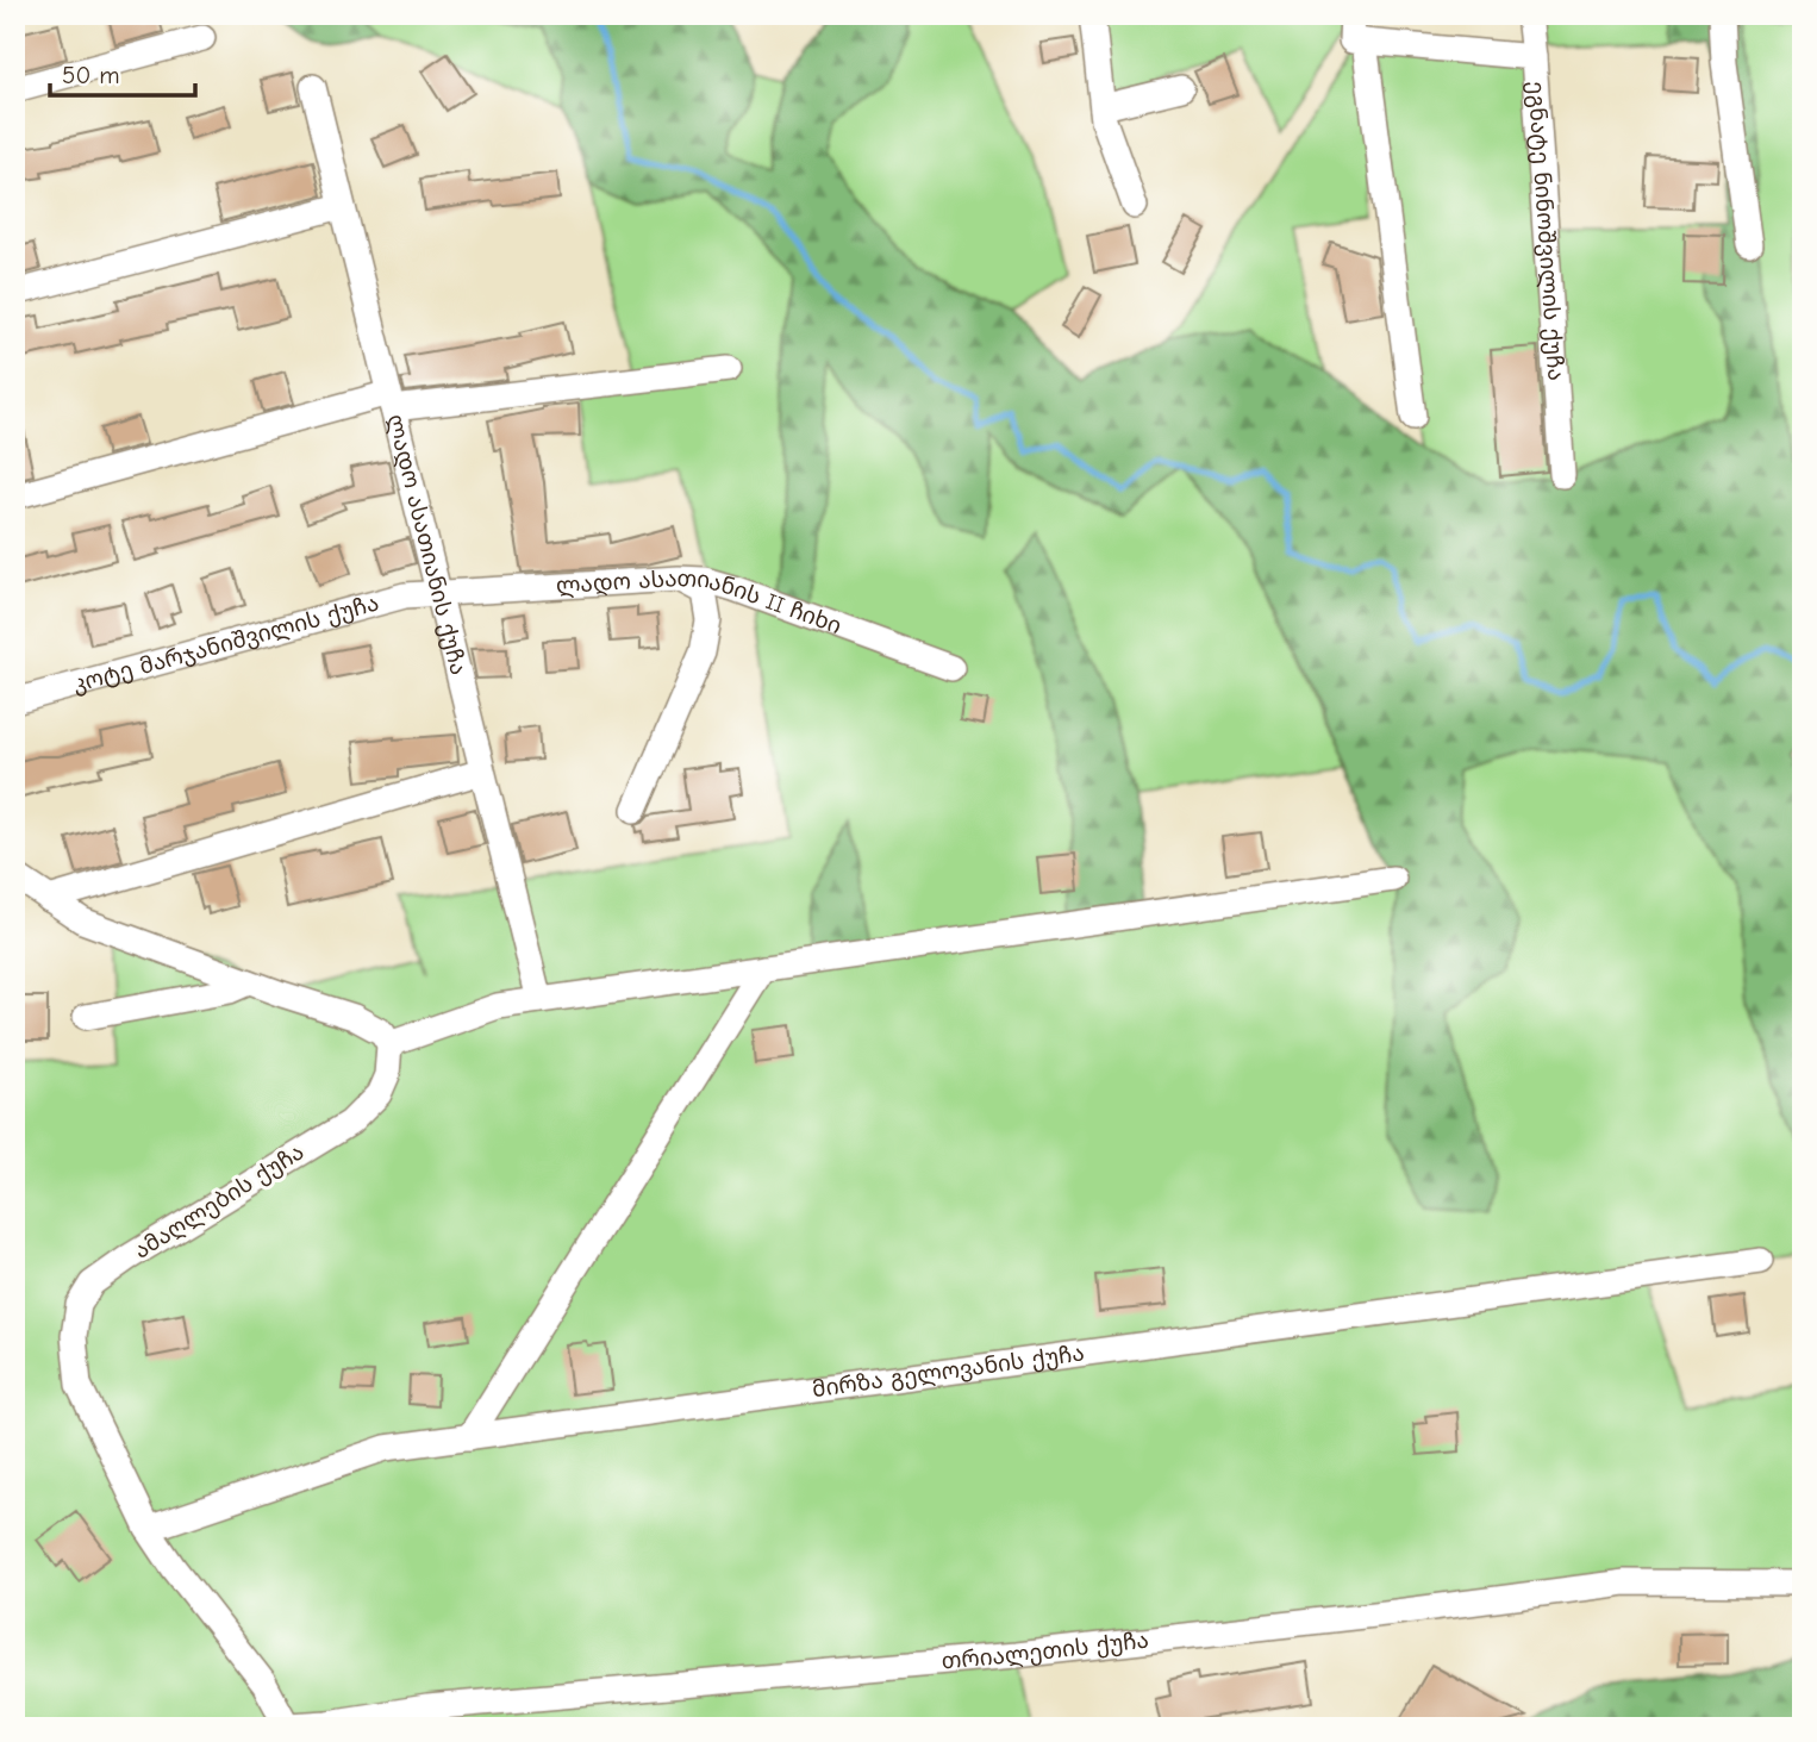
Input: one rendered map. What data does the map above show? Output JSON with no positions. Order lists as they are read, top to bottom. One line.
{"streets":{"street":["ეგნატე ნინოშვილის ქუჩა","ლადო ასათიანის ქუჩა","ლადო ასათიანის II ჩიხი","კოტე მარჯანიშვილის ქუჩა","ამაღლების ქუჩა","მირზა გელოვანის ქუჩა","თრიალეთის ქუჩა"]},"crossings":[["ლადო ასათიანის ქუჩა","ლადო ასათიანის II ჩიხი"],["ლადო ასათიანის ქუჩა","კოტე მარჯანიშვილის ქუჩა"],["ლადო ასათიანის II ჩიხი","კოტე მარჯანიშვილის ქუჩა"],["ამაღლების ქუჩა","მირზა გელოვანის ქუჩა"],["ამაღლების ქუჩა","თრიალეთის ქუჩა"]],"scale_bar":"50 m"}
